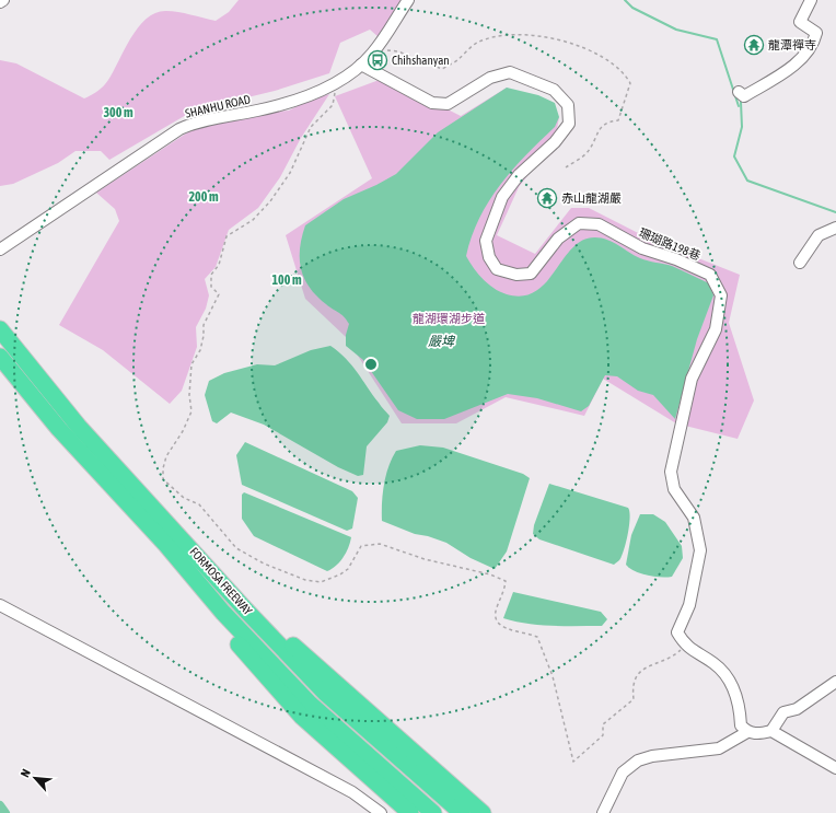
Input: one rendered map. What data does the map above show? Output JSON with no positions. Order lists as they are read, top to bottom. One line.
{"streets":{"highway":["FORMOSA FREEWAY"],"street":["SHANHU ROAD","珊瑚路198巷"]},"crossings":[["SHANHU ROAD","珊瑚路198巷"]],"water":["嚴埤"],"parks":["龍湖環湖步道"],"places":{"temple":["龍潭禪寺","赤山龍湖嚴"],"bus stop":["Chihshanyan"]},"north":"top left","rings":["300 m","200 m","100 m"]}
